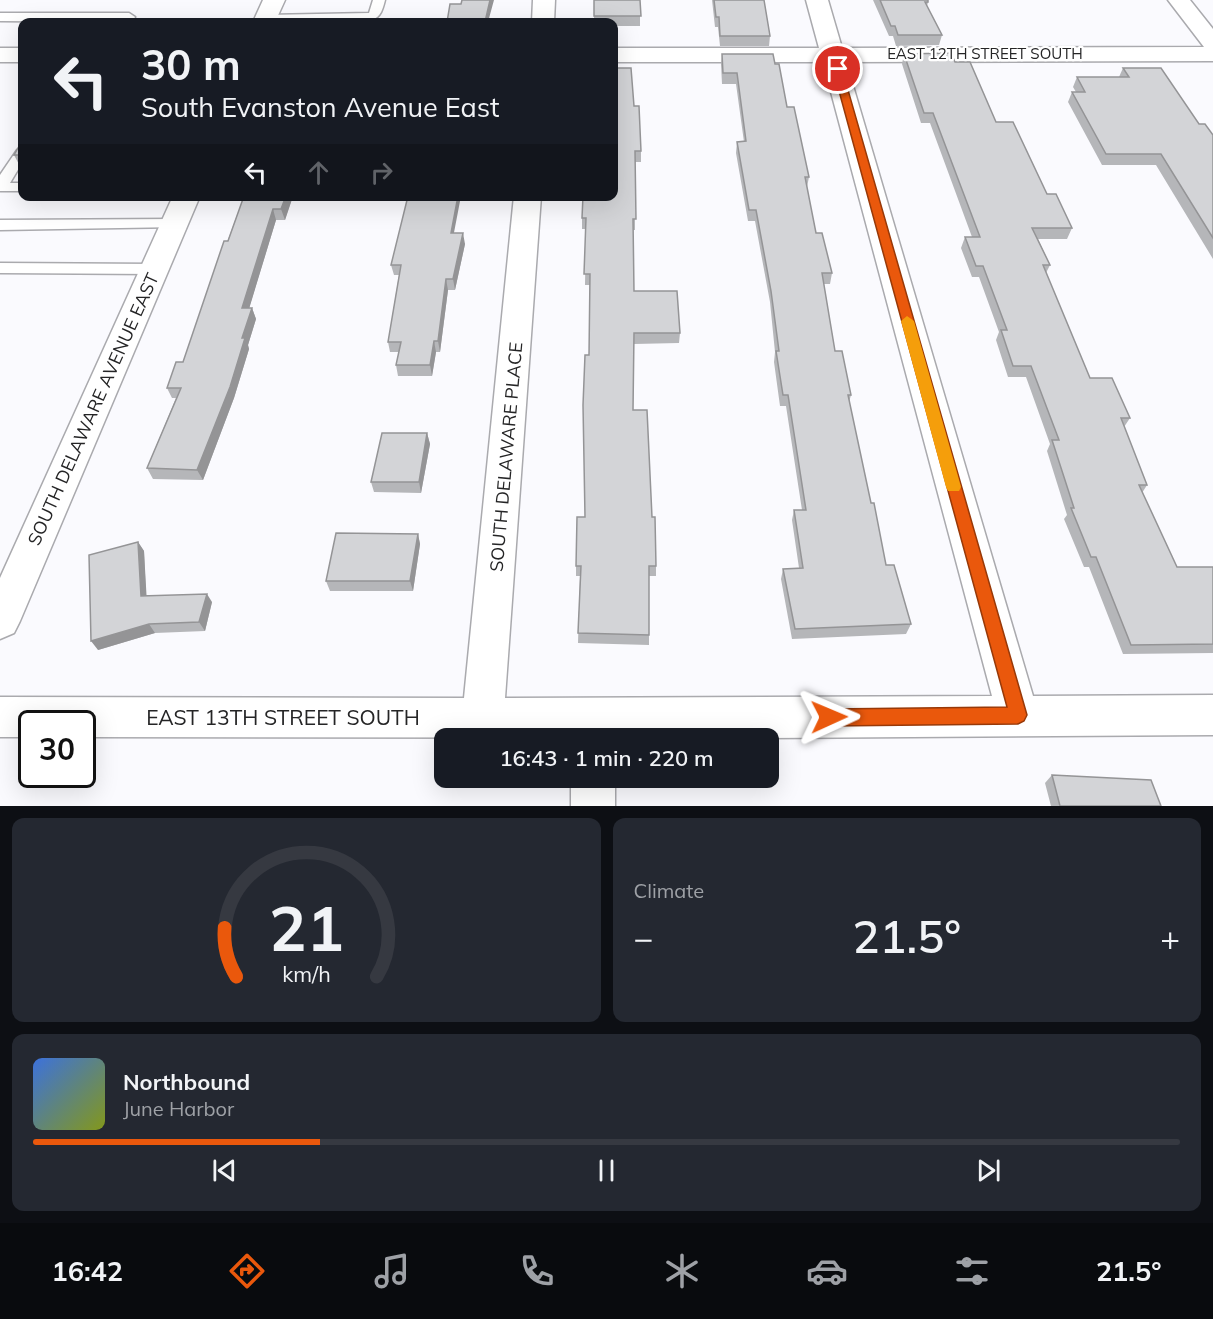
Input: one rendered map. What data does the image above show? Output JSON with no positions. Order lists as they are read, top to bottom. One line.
{"streets":{"street":["EAST 12TH STREET SOUTH","SOUTH DELAWARE AVENUE EAST","SOUTH DELAWARE PLACE","EAST 13TH STREET SOUTH"]},"crossings":[["SOUTH DELAWARE PLACE","EAST 13TH STREET SOUTH"]],"page":{"turn":["30 m","South Evanston Avenue East"],"limit":"30","trip":"16:43 · 1 min · 220 m","tile":"Climate","heat":["−","21.5°","+"],"song":["Northbound","June Harbor"],"tabs":["16:42","21.5°"],"gauge":["21","km/h"]}}
